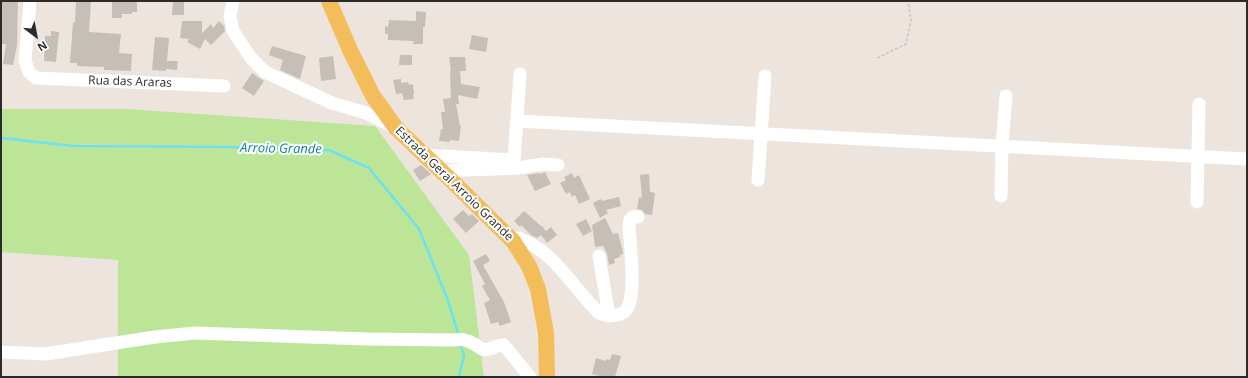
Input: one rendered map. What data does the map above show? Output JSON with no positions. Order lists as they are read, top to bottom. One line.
{"streets":{"main road":["Estrada Geral Arroio Grande"],"street":["Rua das Araras"]},"water":["Arroio Grande"],"north":"bottom right"}
